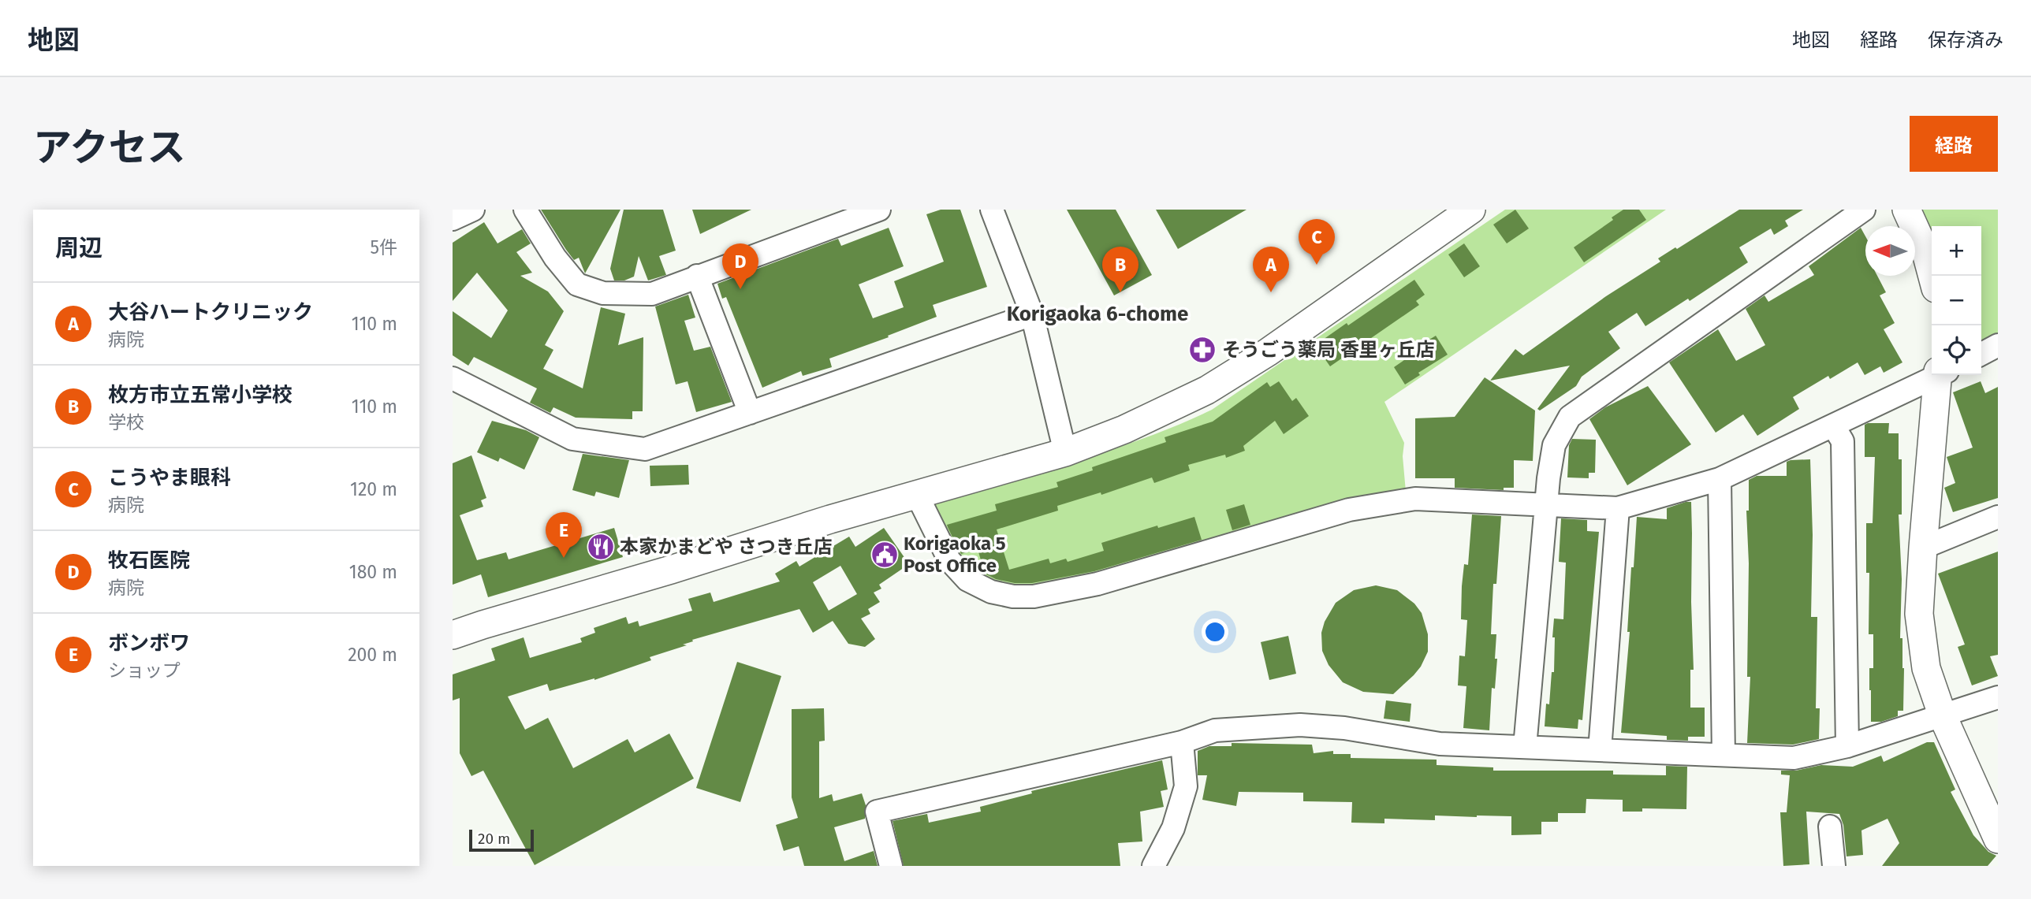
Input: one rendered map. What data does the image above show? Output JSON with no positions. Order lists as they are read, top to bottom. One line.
{"districts":["Korigaoka 6-chome"],"places":{"pharmacy":["そうごう薬局 香里ヶ丘店"],"restaurant":["本家かまどや さつき丘店"],"public building":["Korigaoka 5 Post Office"]},"scale_bar":"20 m","north":"left","page":{"header":"地図","nav":["地図","経路","保存済み"],"title":"アクセス","buttons":"経路","heading":["周辺","5件"],"pins":["C","D","A","B","E"],"map_buttons":["+","−"],"list":[{"mark":"A","name":"大谷ハートクリニック","note":"病院","value":"110 m"},{"mark":"B","name":"枚方市立五常小学校","note":"学校","value":"110 m"},{"mark":"C","name":"こうやま眼科","note":"病院","value":"120 m"},{"mark":"D","name":"牧石医院","note":"病院","value":"180 m"},{"mark":"E","name":"ボンボワ","note":"ショップ","value":"200 m"}],"scale":"20 m"}}
